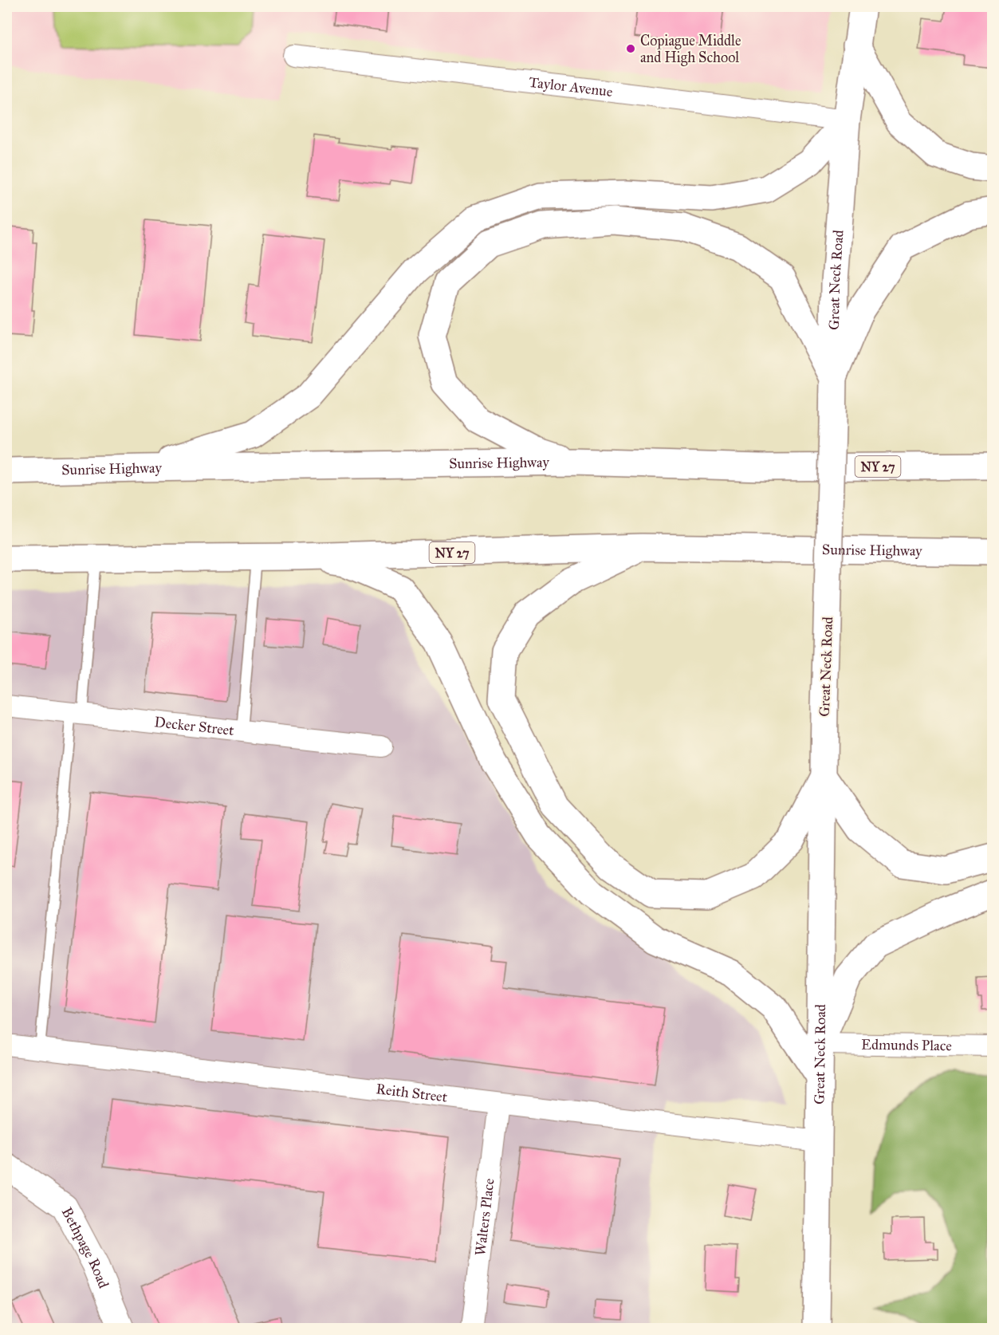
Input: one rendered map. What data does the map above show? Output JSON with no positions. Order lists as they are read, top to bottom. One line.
{"streets":{"main road":["Great Neck Road","Sunrise Highway","NY 27"],"street":["Taylor Avenue","Decker Street","Edmunds Place","Reith Street","Walters Place","Bethpage Road"]},"crossings":[["Taylor Avenue","Great Neck Road"],["Great Neck Road","Edmunds Place"],["Great Neck Road","Reith Street"],["Reith Street","Walters Place"]],"places":["Copiague Middle and High School"]}
